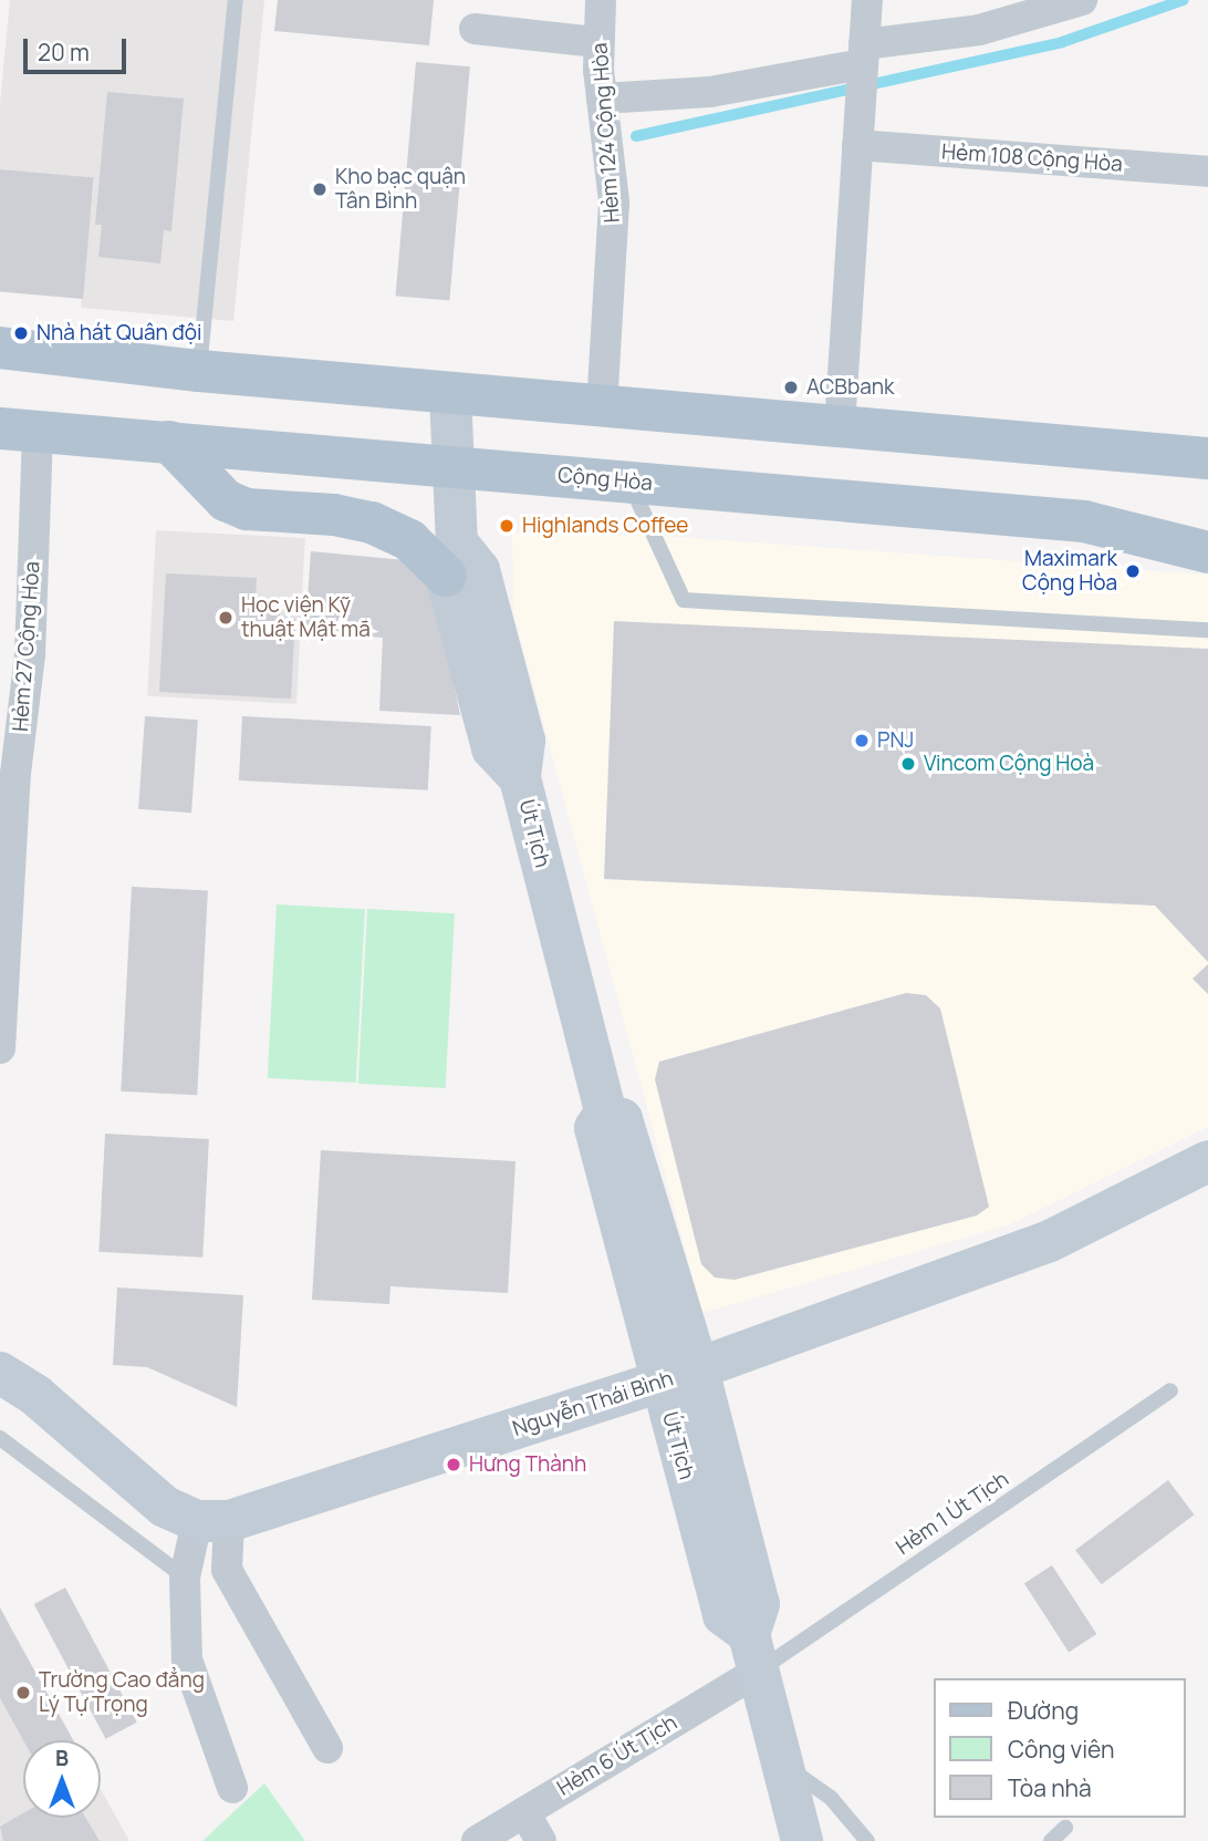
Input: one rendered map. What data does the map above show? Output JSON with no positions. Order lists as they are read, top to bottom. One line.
{"streets":{"main road":["Cộng Hòa"],"street":["Hẻm 124 Cộng Hòa","Hẻm 108 Cộng Hòa","Hẻm 27 Cộng Hòa","Út Tịch","Nguyễn Thái Bình","Hẻm 6 Út Tịch"],"lane":["Hẻm 1 Út Tịch"]},"crossings":[["Cộng Hòa","Hẻm 27 Cộng Hòa"],["Cộng Hòa","Út Tịch"],["Út Tịch","Nguyễn Thái Bình"],["Út Tịch","Hẻm 1 Út Tịch"],["Út Tịch","Hẻm 6 Út Tịch"],["Hẻm 1 Út Tịch","Hẻm 6 Út Tịch"]],"places":["Kho bạc quận Tân Bình","Nhà hát Quân đội","ACBbank","Highlands Coffee","Maximark Cộng Hòa","Học viện Kỹ thuật Mật mã","PNJ","Vincom Cộng Hoà","Hưng Thành","Trường Cao đẳng Lý Tự Trọng"],"legend":["Đường","Công viên","Tòa nhà"],"scale_bar":"20 m","north":"top"}
